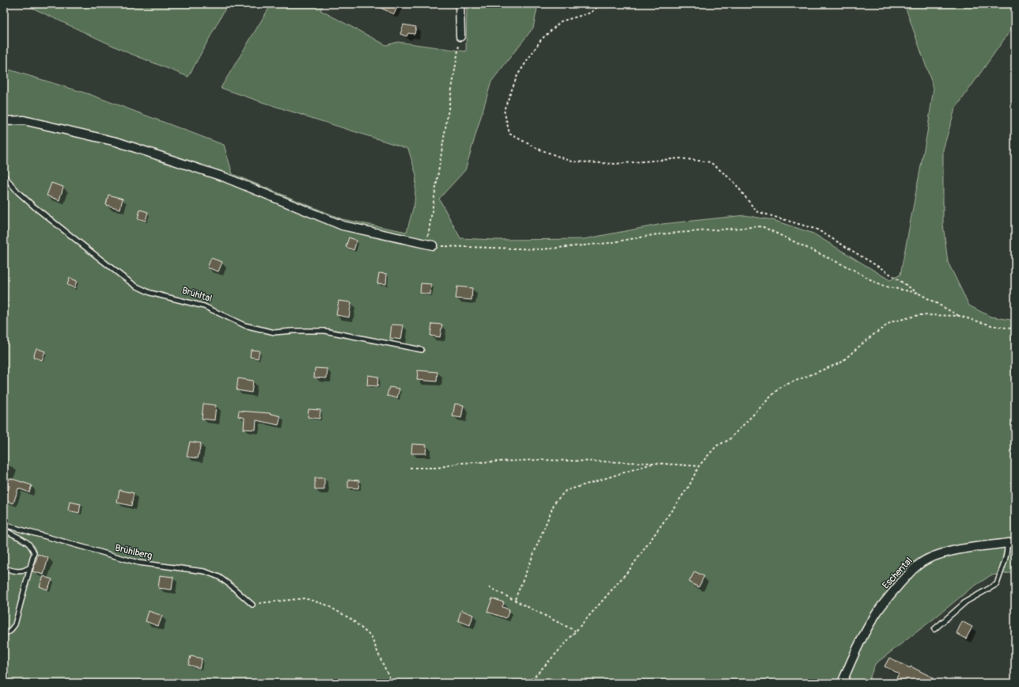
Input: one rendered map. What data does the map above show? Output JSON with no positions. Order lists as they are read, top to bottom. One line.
{"streets":{"street":["Eschental"],"lane":["Brühltal","Brühlberg"]}}
